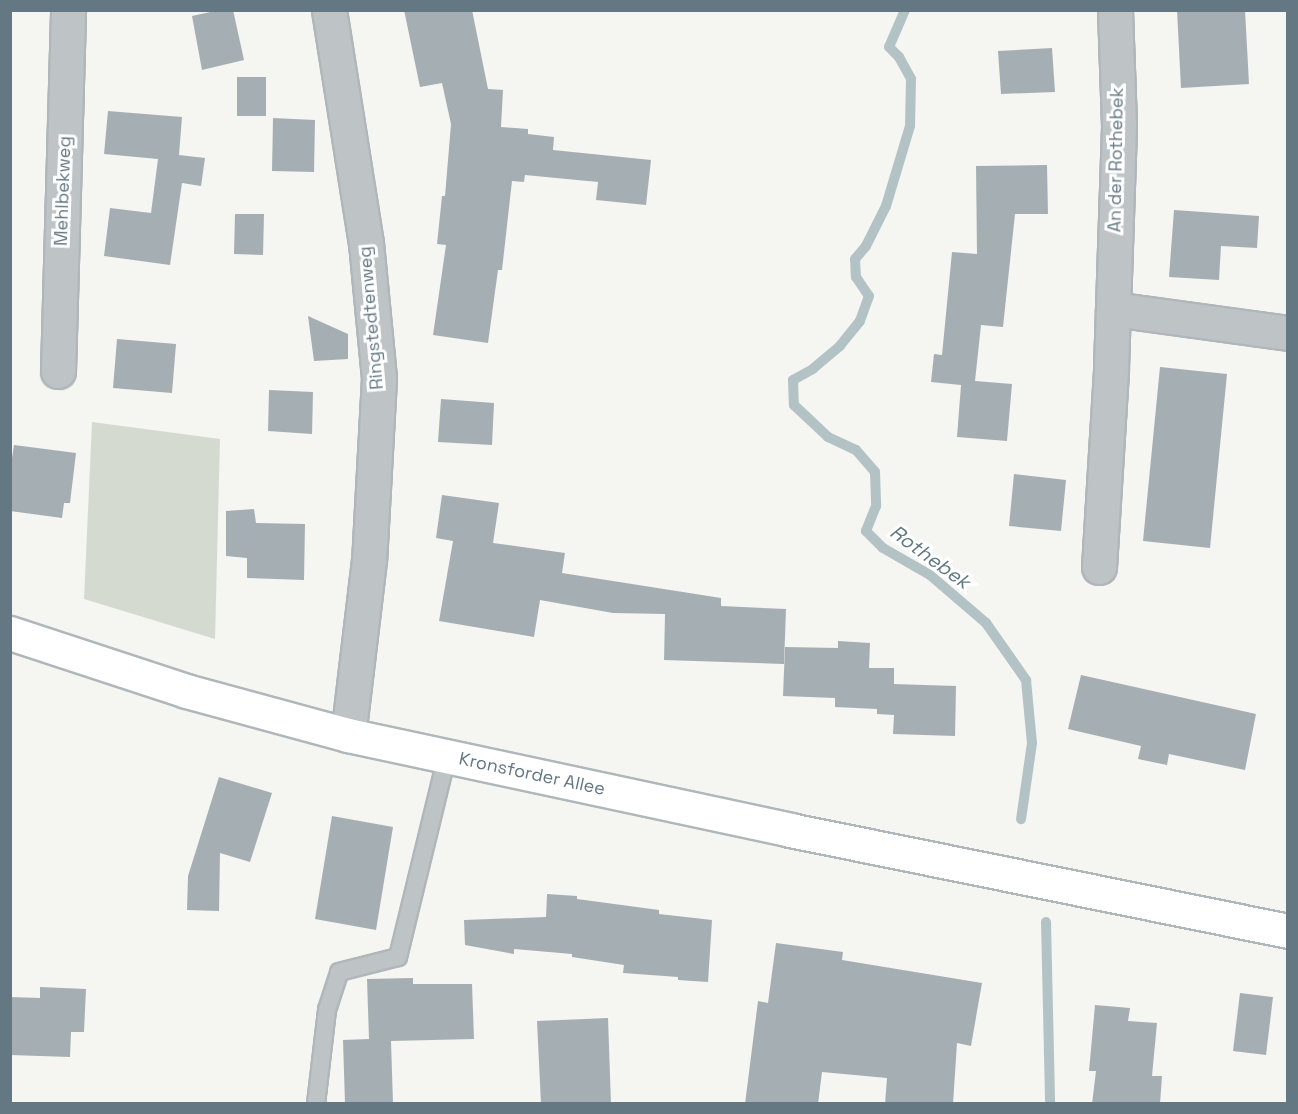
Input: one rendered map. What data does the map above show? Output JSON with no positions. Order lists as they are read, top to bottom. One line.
{"streets":{"main road":["Kronsforder Allee"],"street":["An der Rothebek","Mehlbekweg","Ringstedtenweg"]},"crossings":[["Ringstedtenweg","Kronsforder Allee"]],"water":["Rothebek"]}
